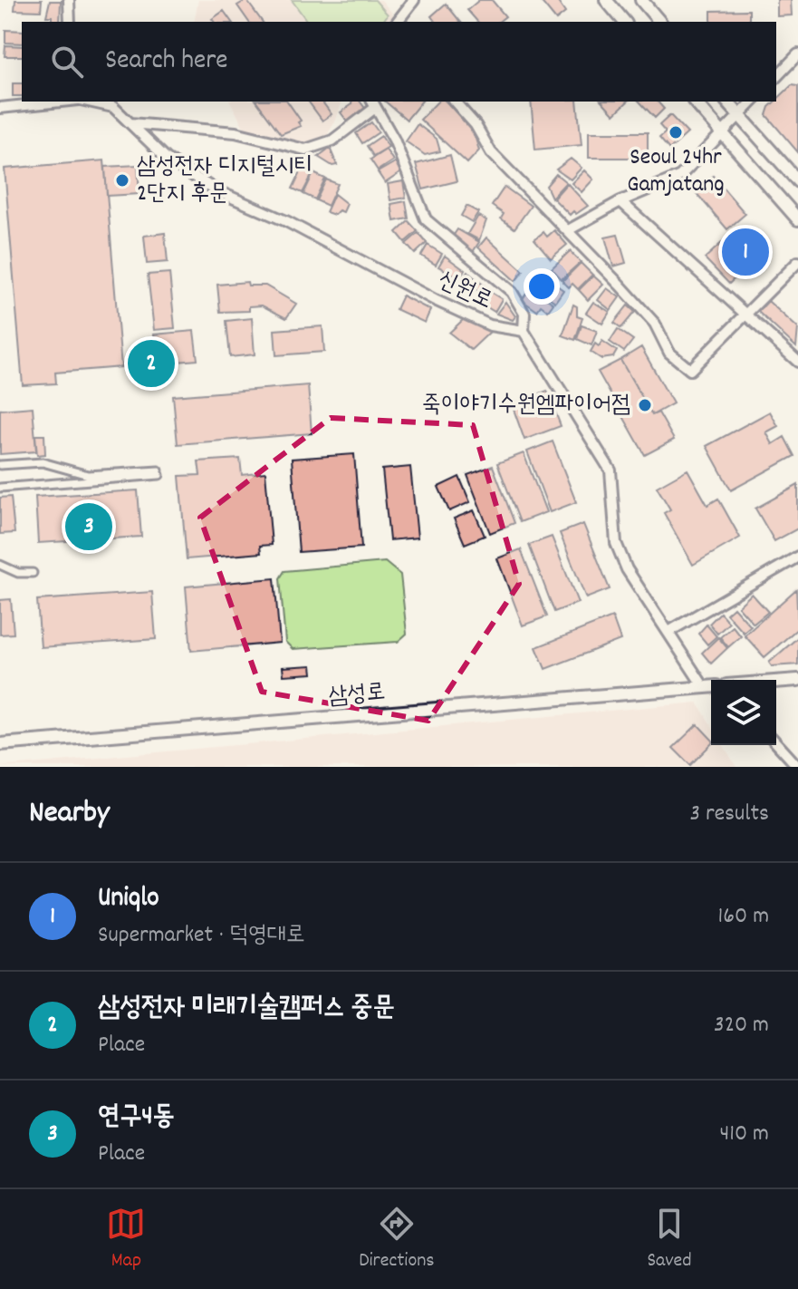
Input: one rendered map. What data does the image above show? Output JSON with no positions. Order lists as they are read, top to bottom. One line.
{"streets":{"street":["신원로","삼성로"]},"places":["Seoul 24hr Gamjatang","삼성전자 디지털시티 2단지 후문","죽이야기수원엠파이어점"],"page":{"search":"Search here","pins":["1","2","3"],"heading":["Nearby","3 results"],"list":[{"mark":"1","name":"Uniqlo","note":"Supermarket · 덕영대로","value":"160 m"},{"mark":"2","name":"삼성전자 미래기술캠퍼스 중문","note":"Place","value":"320 m"},{"mark":"3","name":"연구4동","note":"Place","value":"410 m"}],"nav":["Map","Directions","Saved"]}}
